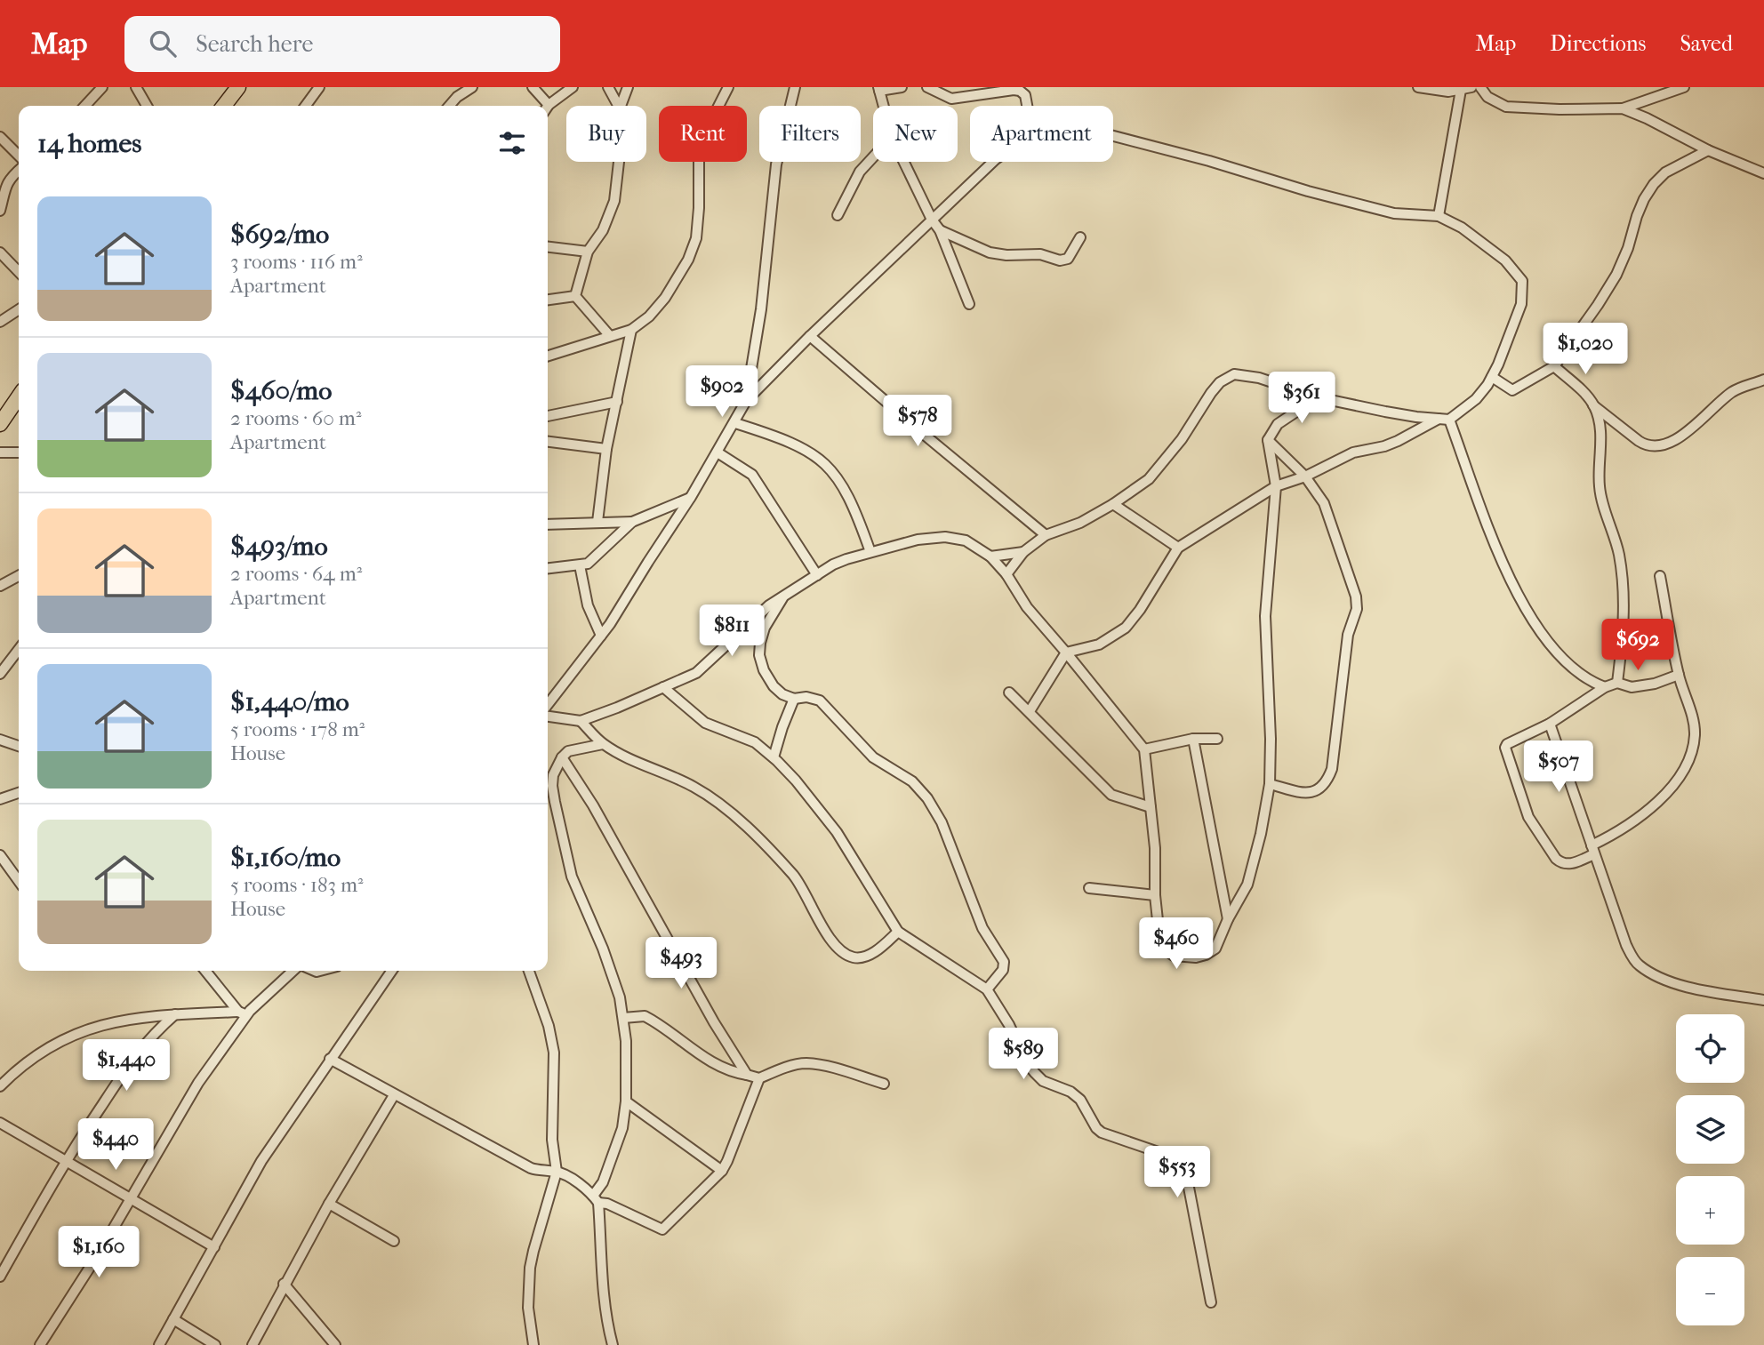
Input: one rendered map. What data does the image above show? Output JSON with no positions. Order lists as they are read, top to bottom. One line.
{"page":{"header":"Map","search":"Search here","nav":["Map","Directions","Saved"],"chip":["Buy","Rent","Filters","New","Apartment"],"heading":"14 homes","list":[{"name":"$692/mo","note":"3 rooms · 116 m² · Apartment"},{"name":"$460/mo","note":"2 rooms · 60 m² · Apartment"},{"name":"$493/mo","note":"2 rooms · 64 m² · Apartment"},{"name":"$1,440/mo","note":"5 rooms · 178 m² · House"},{"name":"$1,160/mo","note":"5 rooms · 183 m² · House"}],"price":["$1,020","$902","$361","$578","$811","$692","$507","$460","$493","$589","$1,440","$440","$553","$1,160"],"map_buttons":["+","−"]}}
